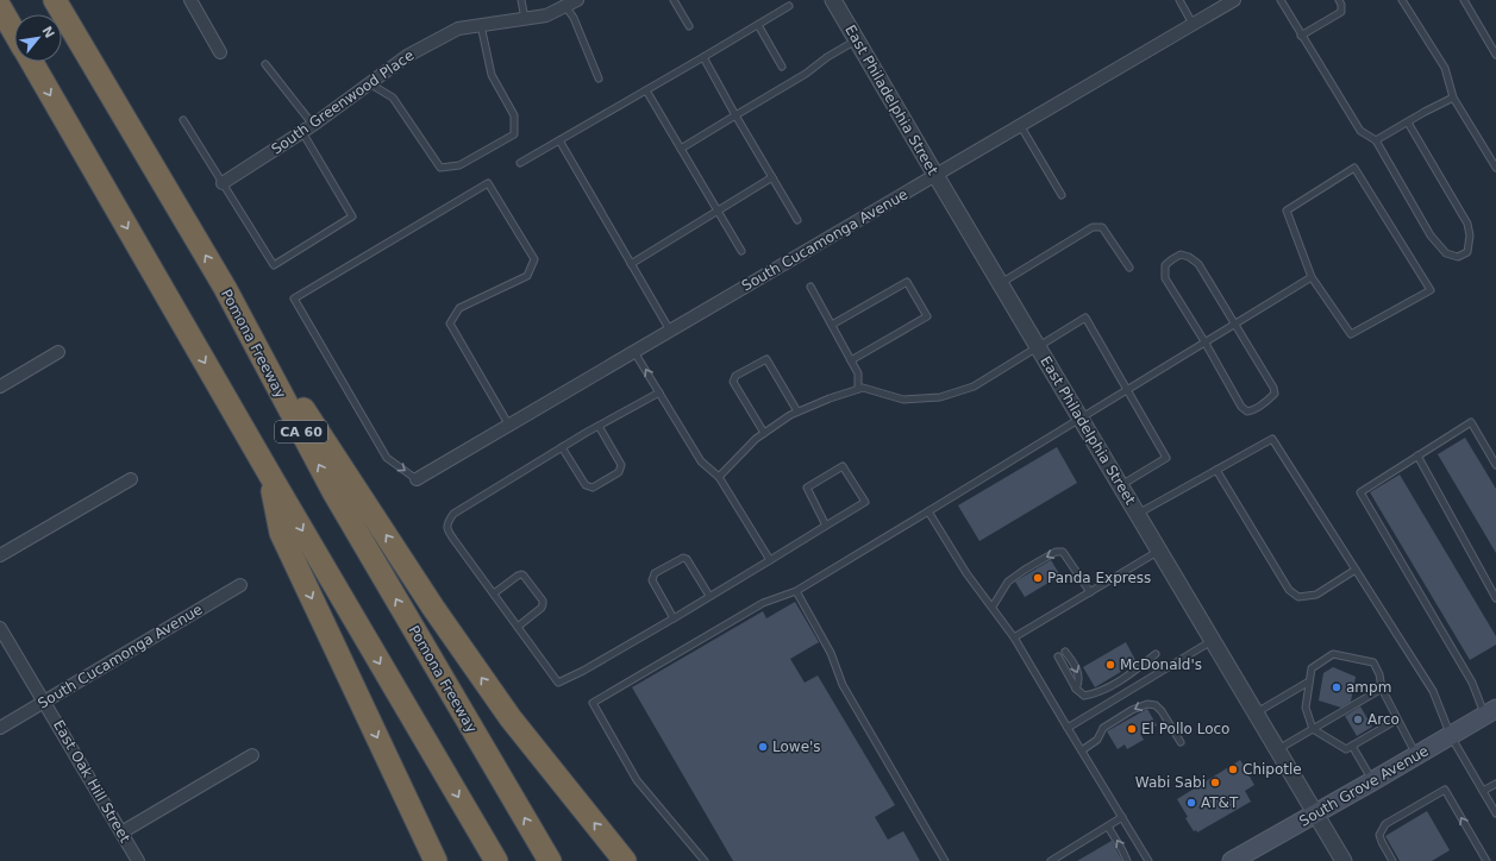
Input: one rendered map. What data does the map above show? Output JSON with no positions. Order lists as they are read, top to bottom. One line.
{"streets":{"highway":["Pomona Freeway","CA 60"],"main road":["South Grove Avenue"],"street":["East Philadelphia Street","South Greenwood Place","South Cucamonga Avenue","East Oak Hill Street"]},"crossings":[["East Philadelphia Street","South Cucamonga Avenue"],["East Philadelphia Street","South Grove Avenue"],["South Cucamonga Avenue","East Oak Hill Street"]],"places":["Panda Express","McDonald's","ampm","Arco","El Pollo Loco","Lowe's","Chipotle","Wabi Sabi","AT&T"],"north":"top right"}
